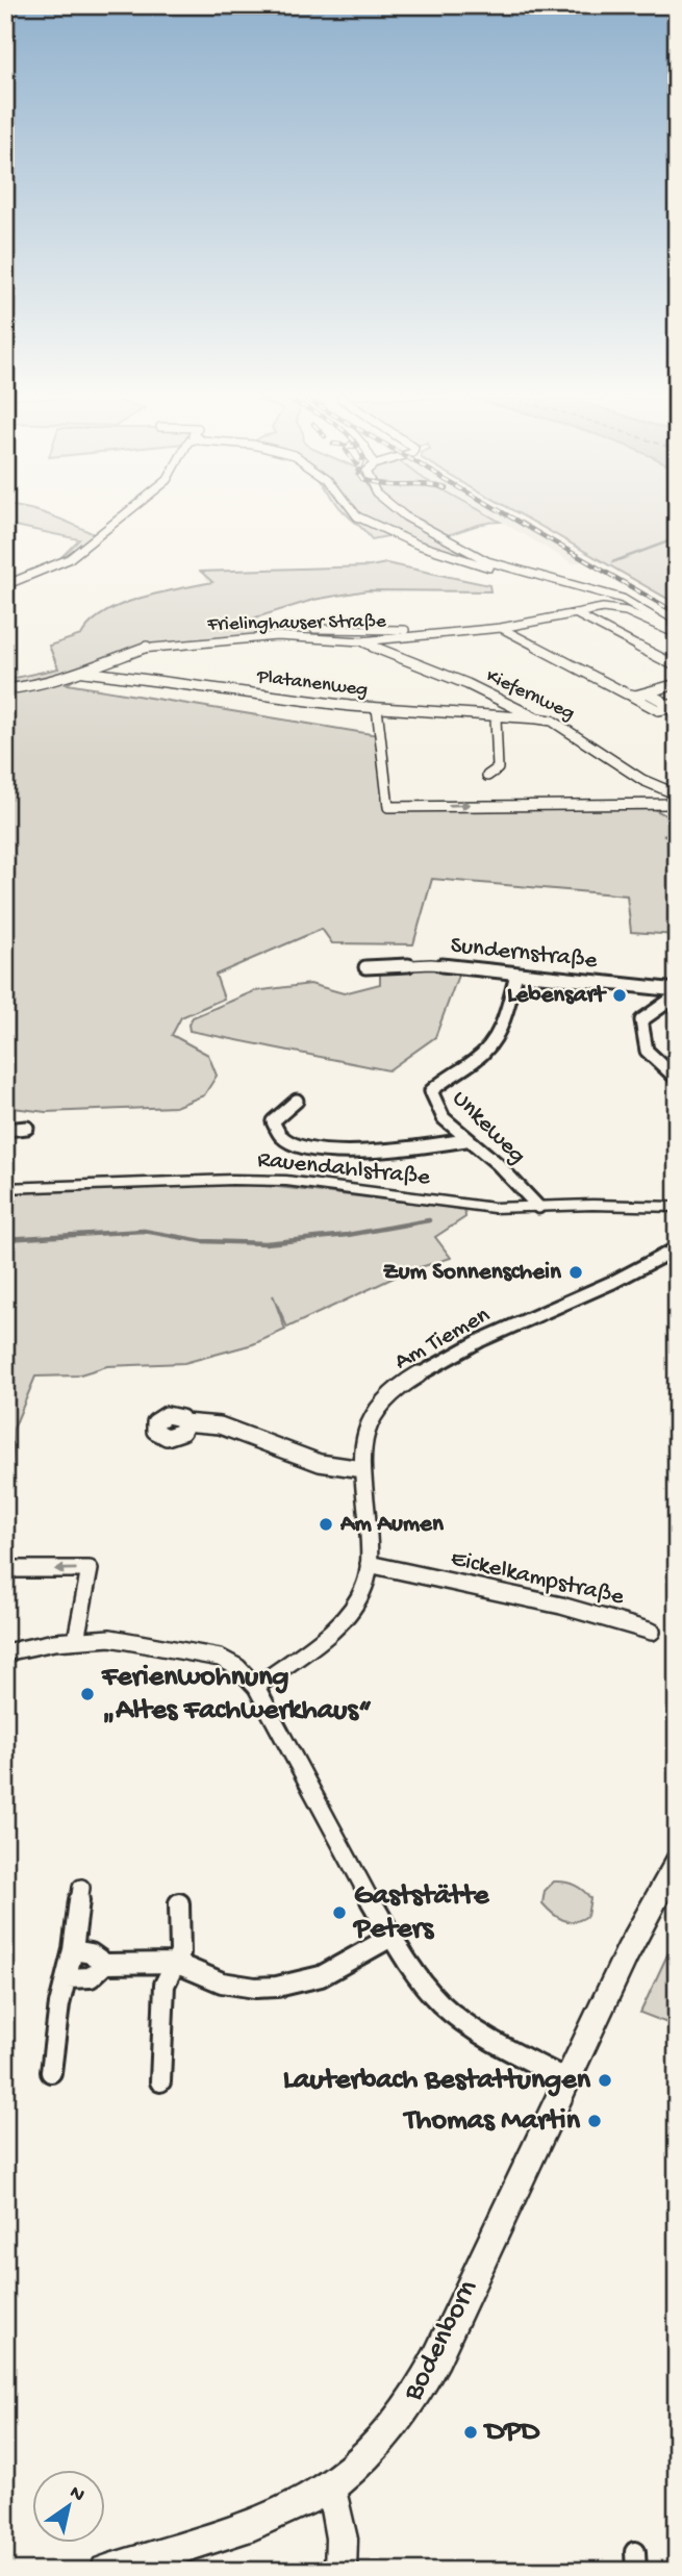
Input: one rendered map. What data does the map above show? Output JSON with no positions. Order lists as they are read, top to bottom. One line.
{"streets":{"main road":["Bodenborn"],"street":["Frielinghauser Straße","Platanenweg","Kiefernweg","Sundernstraße","Unkeweg","Rauendahlstraße","Am Tiemen","Eickelkampstraße"]},"crossings":[["Frielinghauser Straße","Platanenweg"],["Frielinghauser Straße","Kiefernweg"],["Platanenweg","Kiefernweg"],["Sundernstraße","Unkeweg"],["Unkeweg","Rauendahlstraße"],["Am Tiemen","Eickelkampstraße"]],"places":["Lebensart","Zum Sonnenschein","Am Aumen","Ferienwohnung „Altes Fachwerkhaus“","Gaststätte Peters","Lauterbach Bestattungen","Thomas Martin","DPD"],"north":"top right"}
